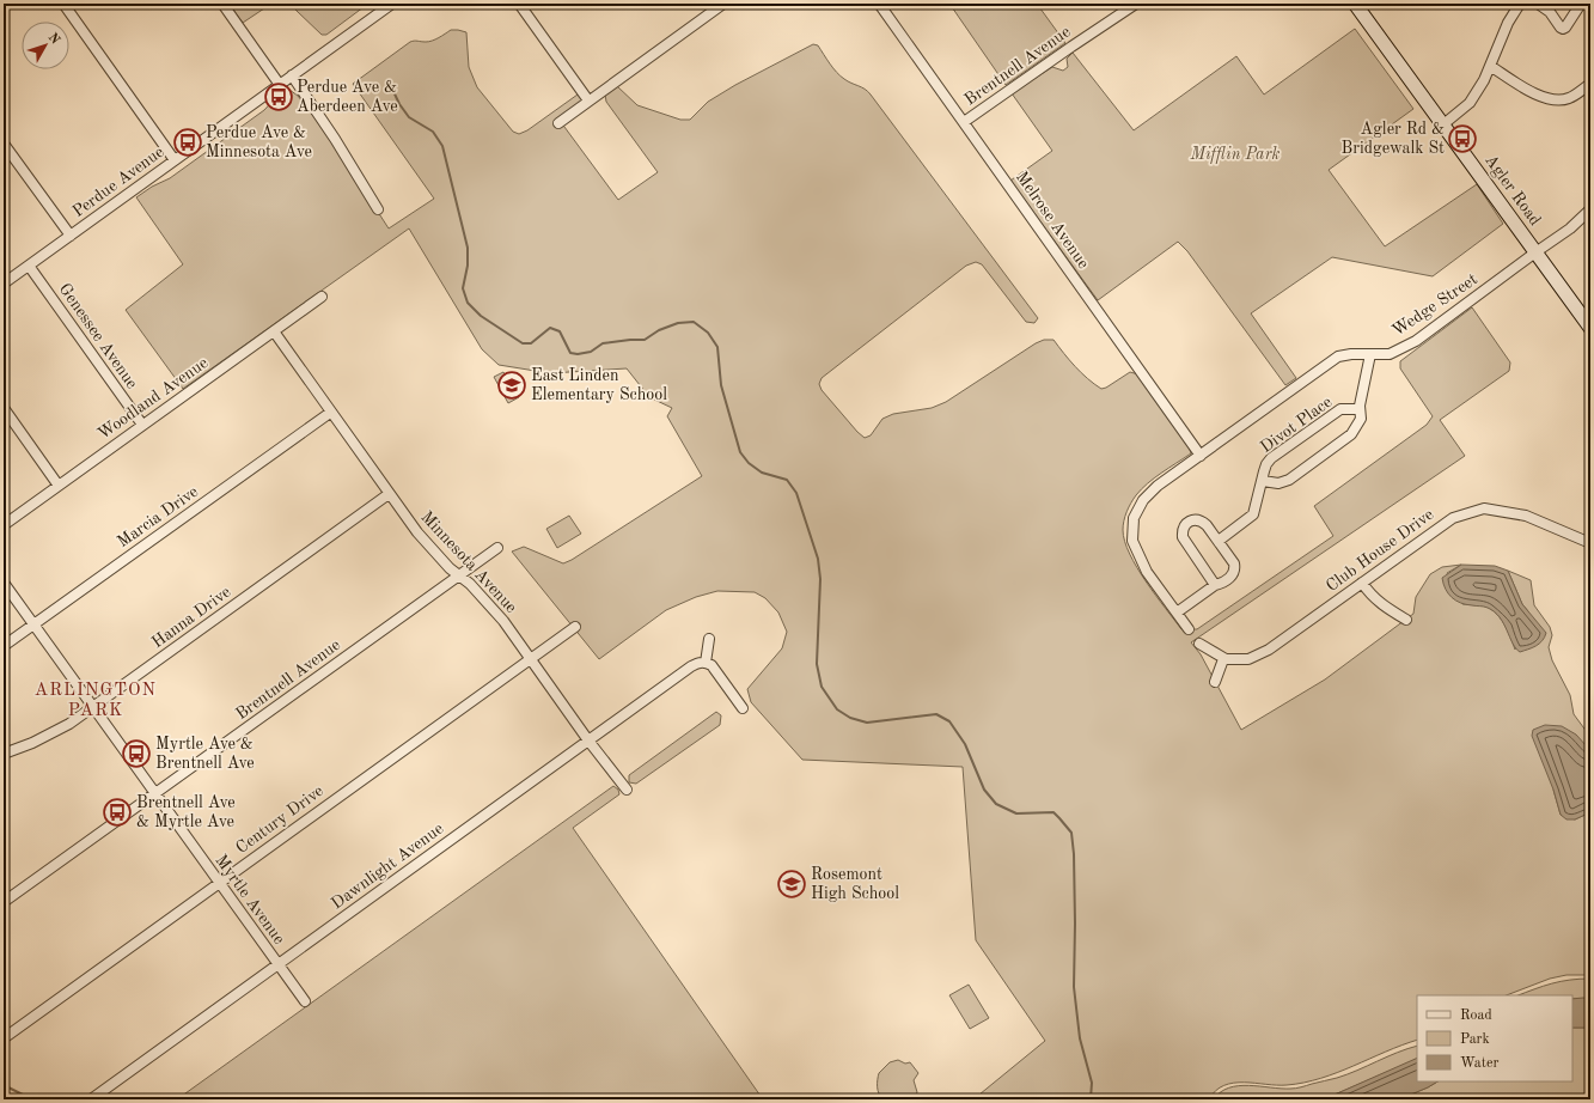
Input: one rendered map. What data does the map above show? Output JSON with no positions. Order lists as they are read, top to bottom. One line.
{"streets":{"main road":["Agler Road"],"street":["Brentnell Avenue","Perdue Avenue","Melrose Avenue","Wedge Street","Genessee Avenue","Woodland Avenue","Divot Place","Marcia Drive","Club House Drive","Minnesota Avenue","Hanna Drive","Century Drive","Dawnlight Avenue","Myrtle Avenue"]},"crossings":[["Brentnell Avenue","Melrose Avenue"],["Brentnell Avenue","Minnesota Avenue"],["Brentnell Avenue","Myrtle Avenue"],["Perdue Avenue","Genessee Avenue"],["Agler Road","Wedge Street"],["Melrose Avenue","Wedge Street"],["Wedge Street","Divot Place"],["Genessee Avenue","Woodland Avenue"],["Woodland Avenue","Minnesota Avenue"],["Marcia Drive","Minnesota Avenue"],["Marcia Drive","Myrtle Avenue"],["Minnesota Avenue","Hanna Drive"],["Minnesota Avenue","Century Drive"],["Minnesota Avenue","Dawnlight Avenue"],["Hanna Drive","Myrtle Avenue"],["Century Drive","Myrtle Avenue"],["Dawnlight Avenue","Myrtle Avenue"]],"districts":["ARLINGTON PARK"],"parks":["Mifflin Park"],"places":{"bus stop":["Perdue Ave & Aberdeen Ave","Agler Rd & Bridgewalk St","Perdue Ave & Minnesota Ave","Myrtle Ave & Brentnell Ave","Brentnell Ave & Myrtle Ave"],"school or university":["East Linden Elementary School","Rosemont High School"]},"legend":["Road","Park","Water"],"north":"top right"}
